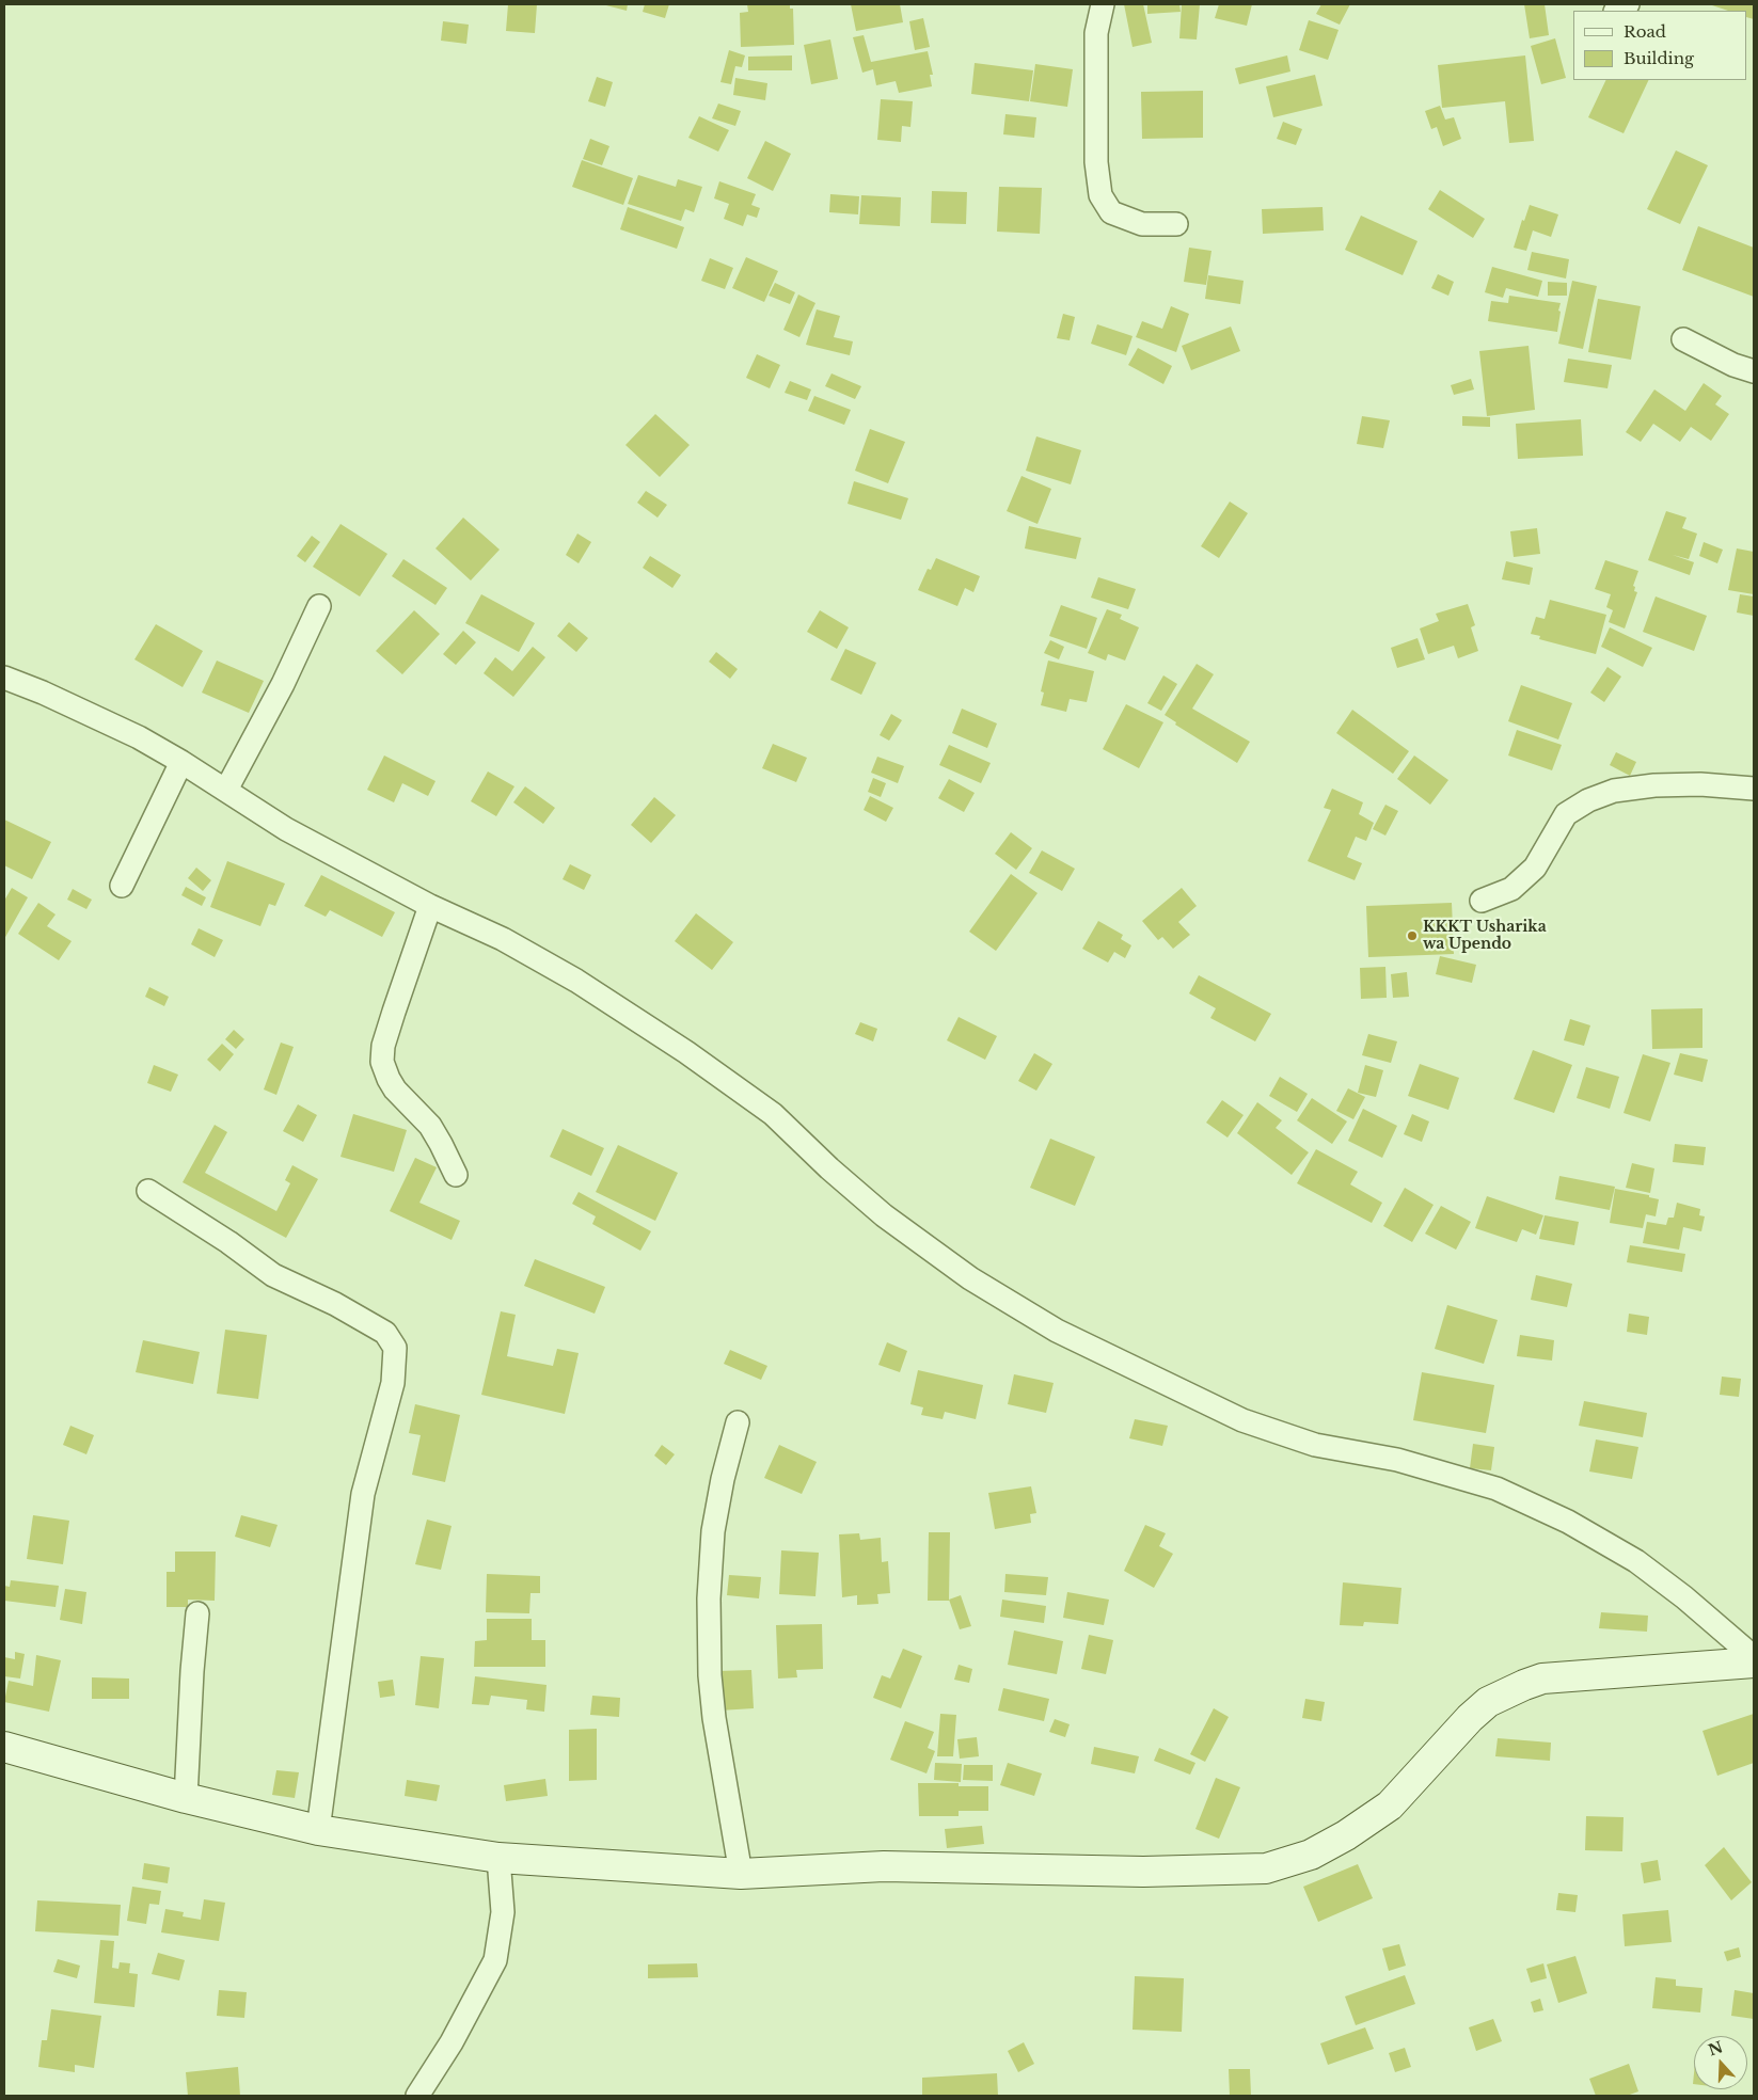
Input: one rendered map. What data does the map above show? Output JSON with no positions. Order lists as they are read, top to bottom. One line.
{"places":["KKKT Usharika wa Upendo"],"legend":["Road","Building"],"north":"top"}
